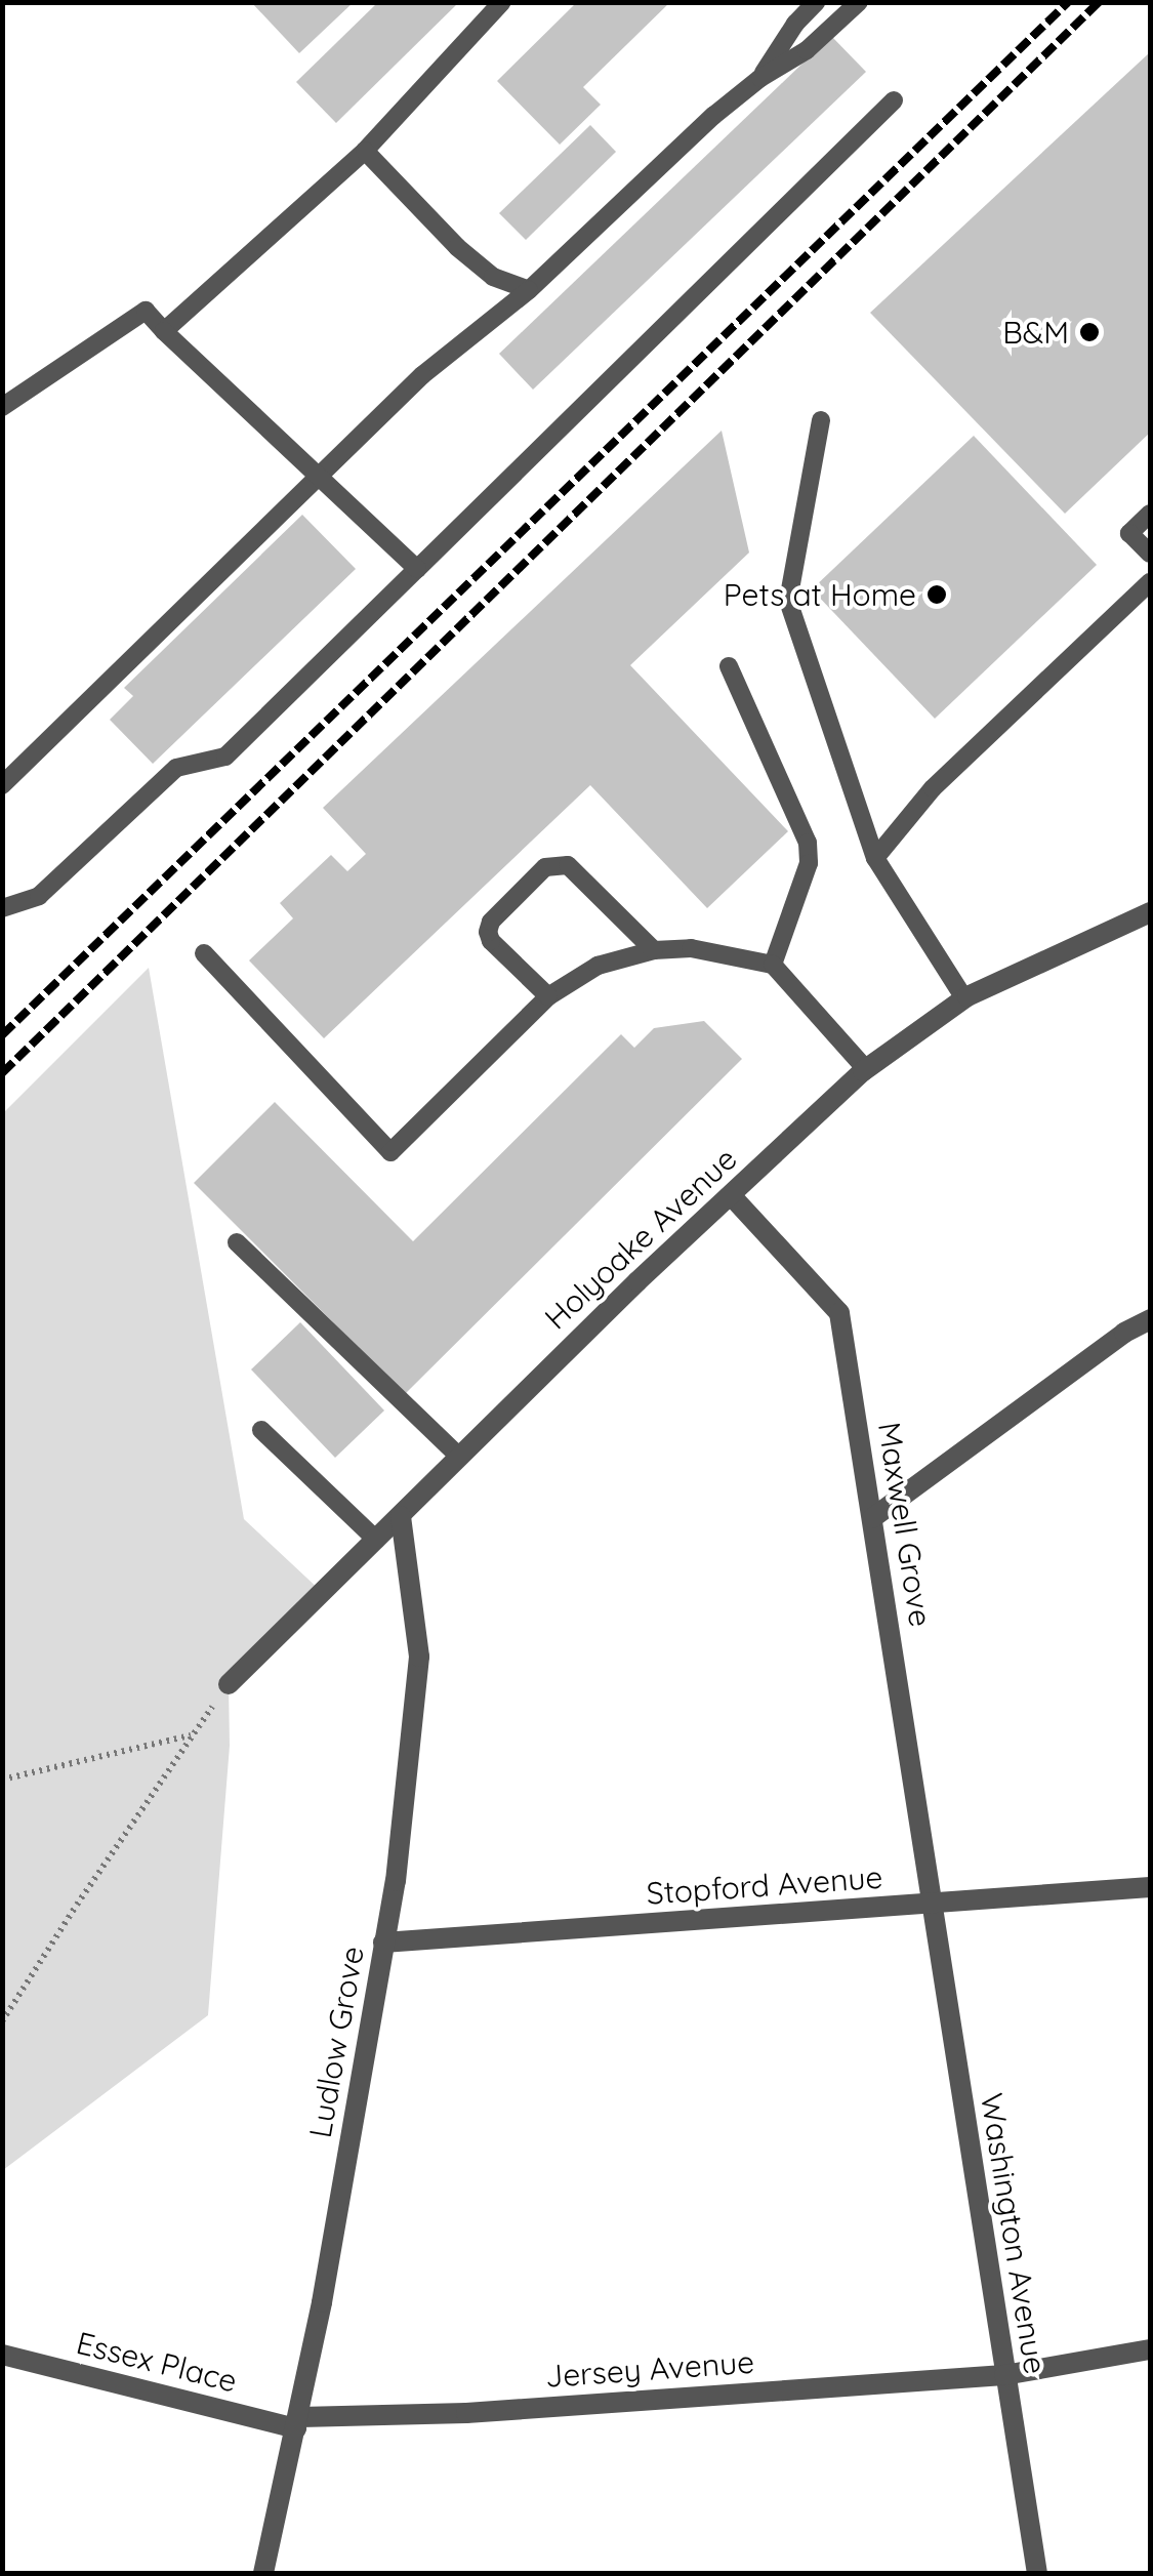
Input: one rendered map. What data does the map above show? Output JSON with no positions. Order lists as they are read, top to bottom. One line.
{"streets":{"street":["Holyoake Avenue","Maxwell Grove","Stopford Avenue","Ludlow Grove","Washington Avenue","Essex Place","Jersey Avenue"]},"crossings":[["Holyoake Avenue","Maxwell Grove"],["Holyoake Avenue","Ludlow Grove"],["Maxwell Grove","Stopford Avenue"],["Maxwell Grove","Washington Avenue"],["Stopford Avenue","Ludlow Grove"],["Stopford Avenue","Washington Avenue"],["Ludlow Grove","Essex Place"],["Ludlow Grove","Jersey Avenue"],["Washington Avenue","Jersey Avenue"],["Essex Place","Jersey Avenue"]],"places":["B&M","Pets at Home"]}
